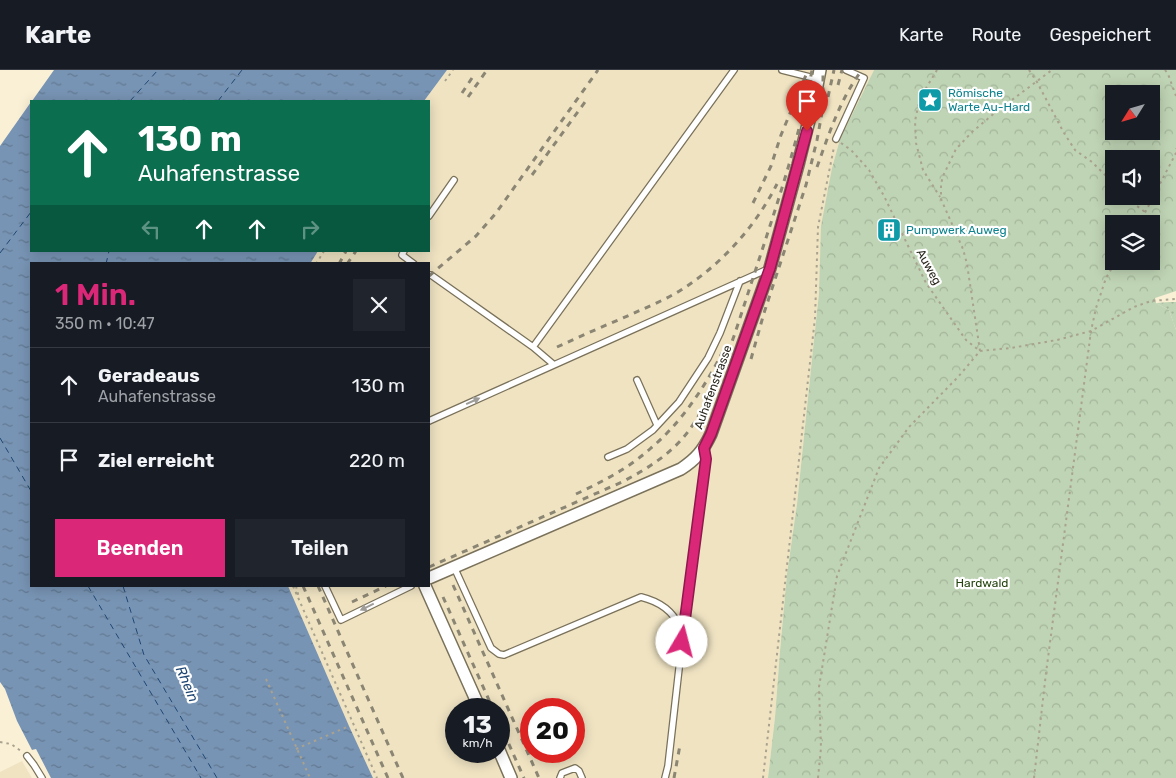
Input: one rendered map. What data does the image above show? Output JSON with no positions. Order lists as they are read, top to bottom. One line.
{"streets":{"street":["Auhafenstrasse"],"path":["Auweg"]},"water":["Rhein"],"parks":["Hardwald"],"places":{"place":["Römische Warte Au-Hard"],"building":["Pumpwerk Auweg"]},"north":"bottom left","page":{"header":"Karte","nav":["Karte","Route","Gespeichert"],"turn":["130 m","Auhafenstrasse"],"heading":["1 Min.","350 m · 10:47"],"list":[{"name":"Geradeaus","note":"Auhafenstrasse","value":"130 m"},{"name":"Ziel erreicht","value":"220 m"}],"buttons":["Beenden","Teilen"],"speed":"13 km/h","limit":"20"}}
